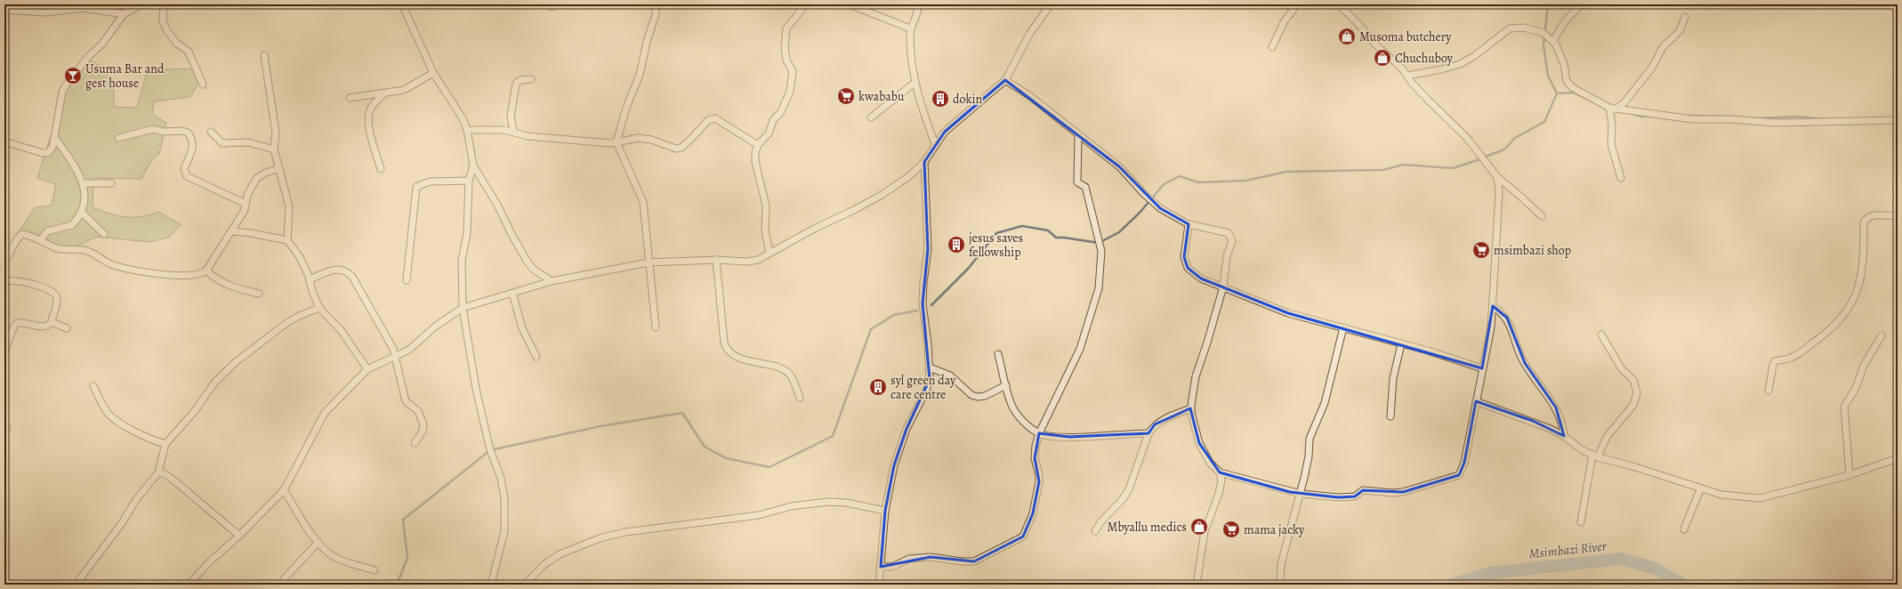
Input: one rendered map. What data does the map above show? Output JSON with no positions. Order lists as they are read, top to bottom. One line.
{"water":["Msimbazi River"],"places":{"shop":["Musoma butchery","Chuchuboy","Mbyallu medics"],"bar":["Usuma Bar and gest house"],"supermarket":["kwababu","msimbazi shop","mama jacky"],"building":["dokin","jesus saves fellowship","syl green day care centre"]}}
